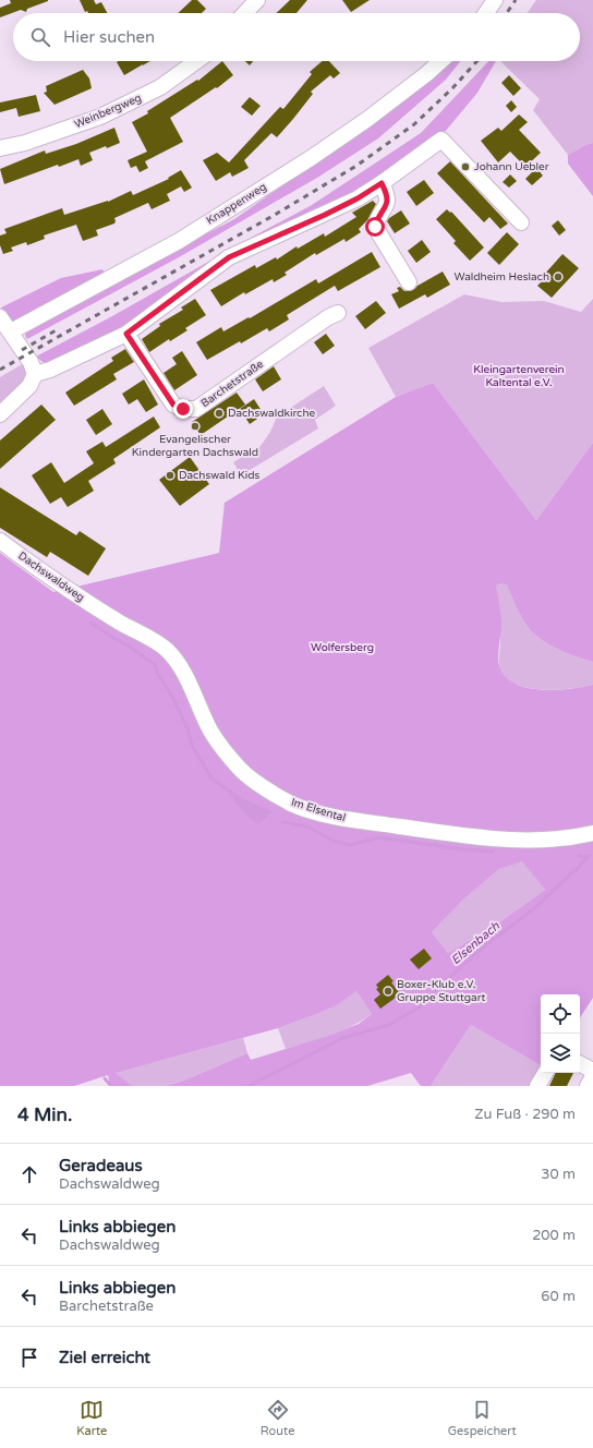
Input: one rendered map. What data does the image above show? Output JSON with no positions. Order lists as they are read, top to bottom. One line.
{"streets":{"street":["Weinbergweg","Knappenweg","Barchetstraße","Dachswaldweg","Im Elsental"]},"crossings":[["Dachswaldweg","Im Elsental"]],"water":["Elsenbach"],"parks":["Kleingartenverein Kaltental e.V.","Wolfersberg"],"places":["Johann Uebler","Waldheim Heslach","Dachswaldkirche","Evangelischer Kindergarten Dachswald","Dachswald Kids","Boxer-Klub e.V. Gruppe Stuttgart"],"page":{"search":"Hier suchen","heading":["4 Min.","Zu Fuß · 290 m"],"list":[["Geradeaus","Dachswaldweg","30 m"],["Links abbiegen","Dachswaldweg","200 m"],["Links abbiegen","Barchetstraße","60 m"],"Ziel erreicht"],"nav":["Karte","Route","Gespeichert"]}}
